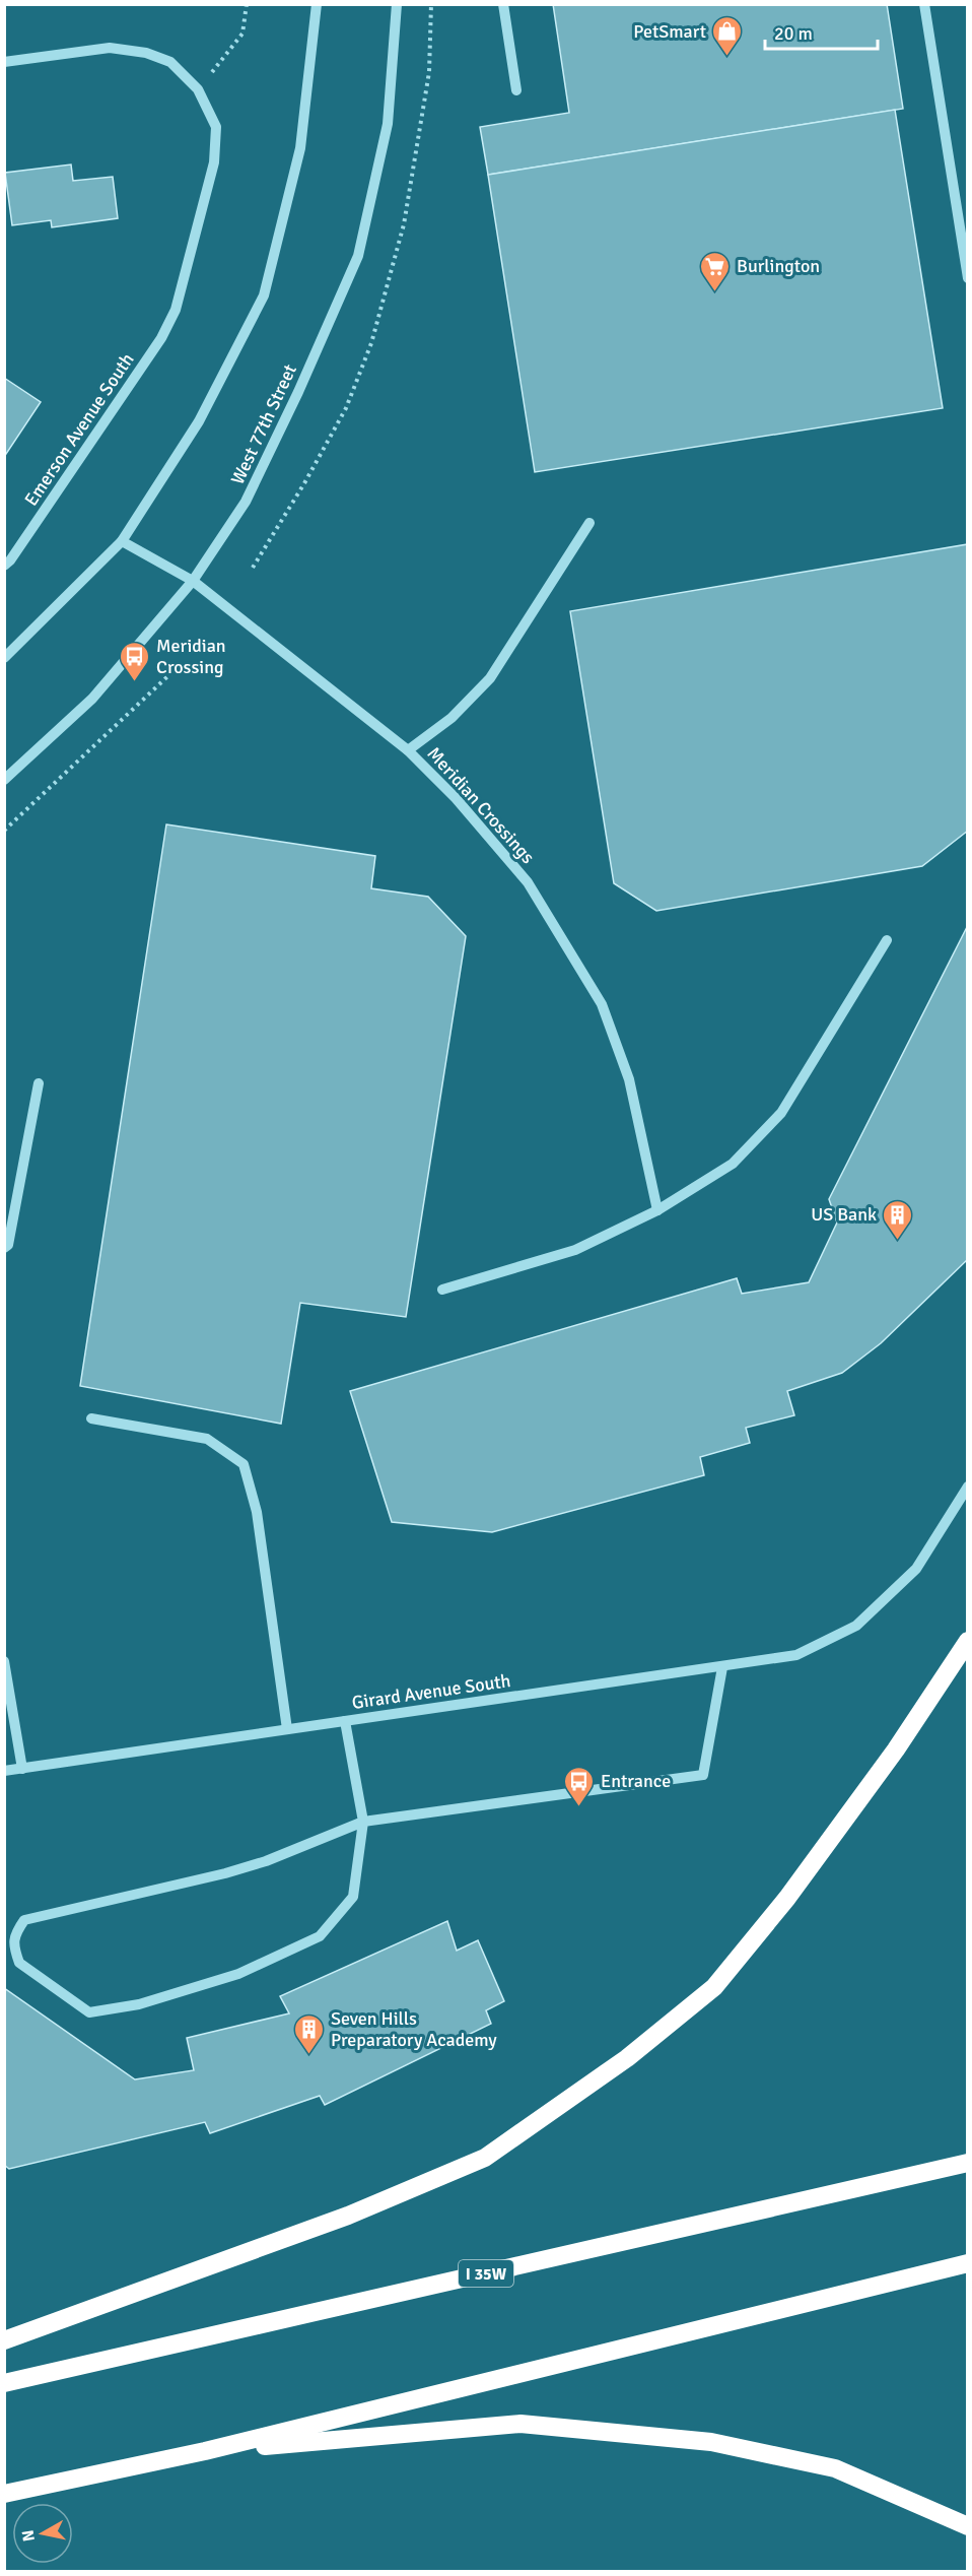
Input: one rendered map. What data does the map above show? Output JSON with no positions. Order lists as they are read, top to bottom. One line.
{"streets":{"highway":["I 35W"],"street":["West 77th Street","Emerson Avenue South","Meridian Crossings","Girard Avenue South"]},"crossings":[["West 77th Street","Meridian Crossings"]],"places":{"shop":["PetSmart"],"supermarket":["Burlington"],"bus stop":["Meridian Crossing","Entrance"],"building":["US Bank","Seven Hills Preparatory Academy"]},"scale_bar":"20 m","north":"left"}
